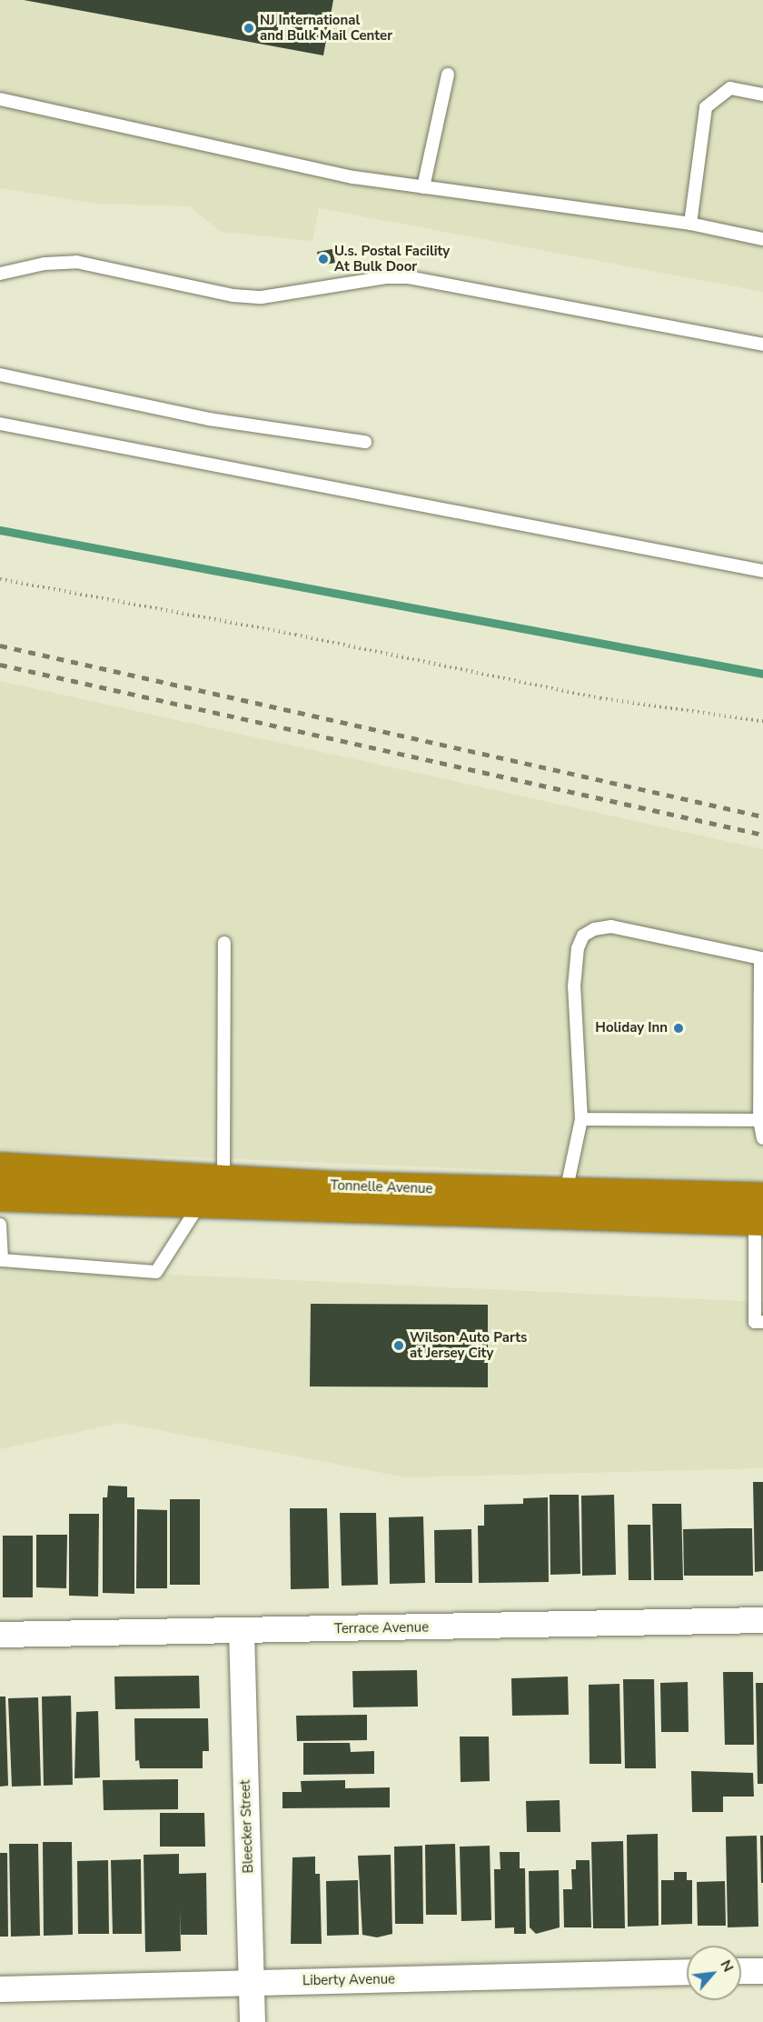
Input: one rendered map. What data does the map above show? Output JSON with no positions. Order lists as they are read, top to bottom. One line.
{"streets":{"highway":["Tonnelle Avenue"],"street":["Terrace Avenue","Bleecker Street","Liberty Avenue"]},"crossings":[["Terrace Avenue","Bleecker Street"],["Bleecker Street","Liberty Avenue"]],"places":["NJ International and Bulk Mail Center","U.s. Postal Facility At Bulk Door","Holiday Inn","Wilson Auto Parts at Jersey City"],"north":"top right"}
